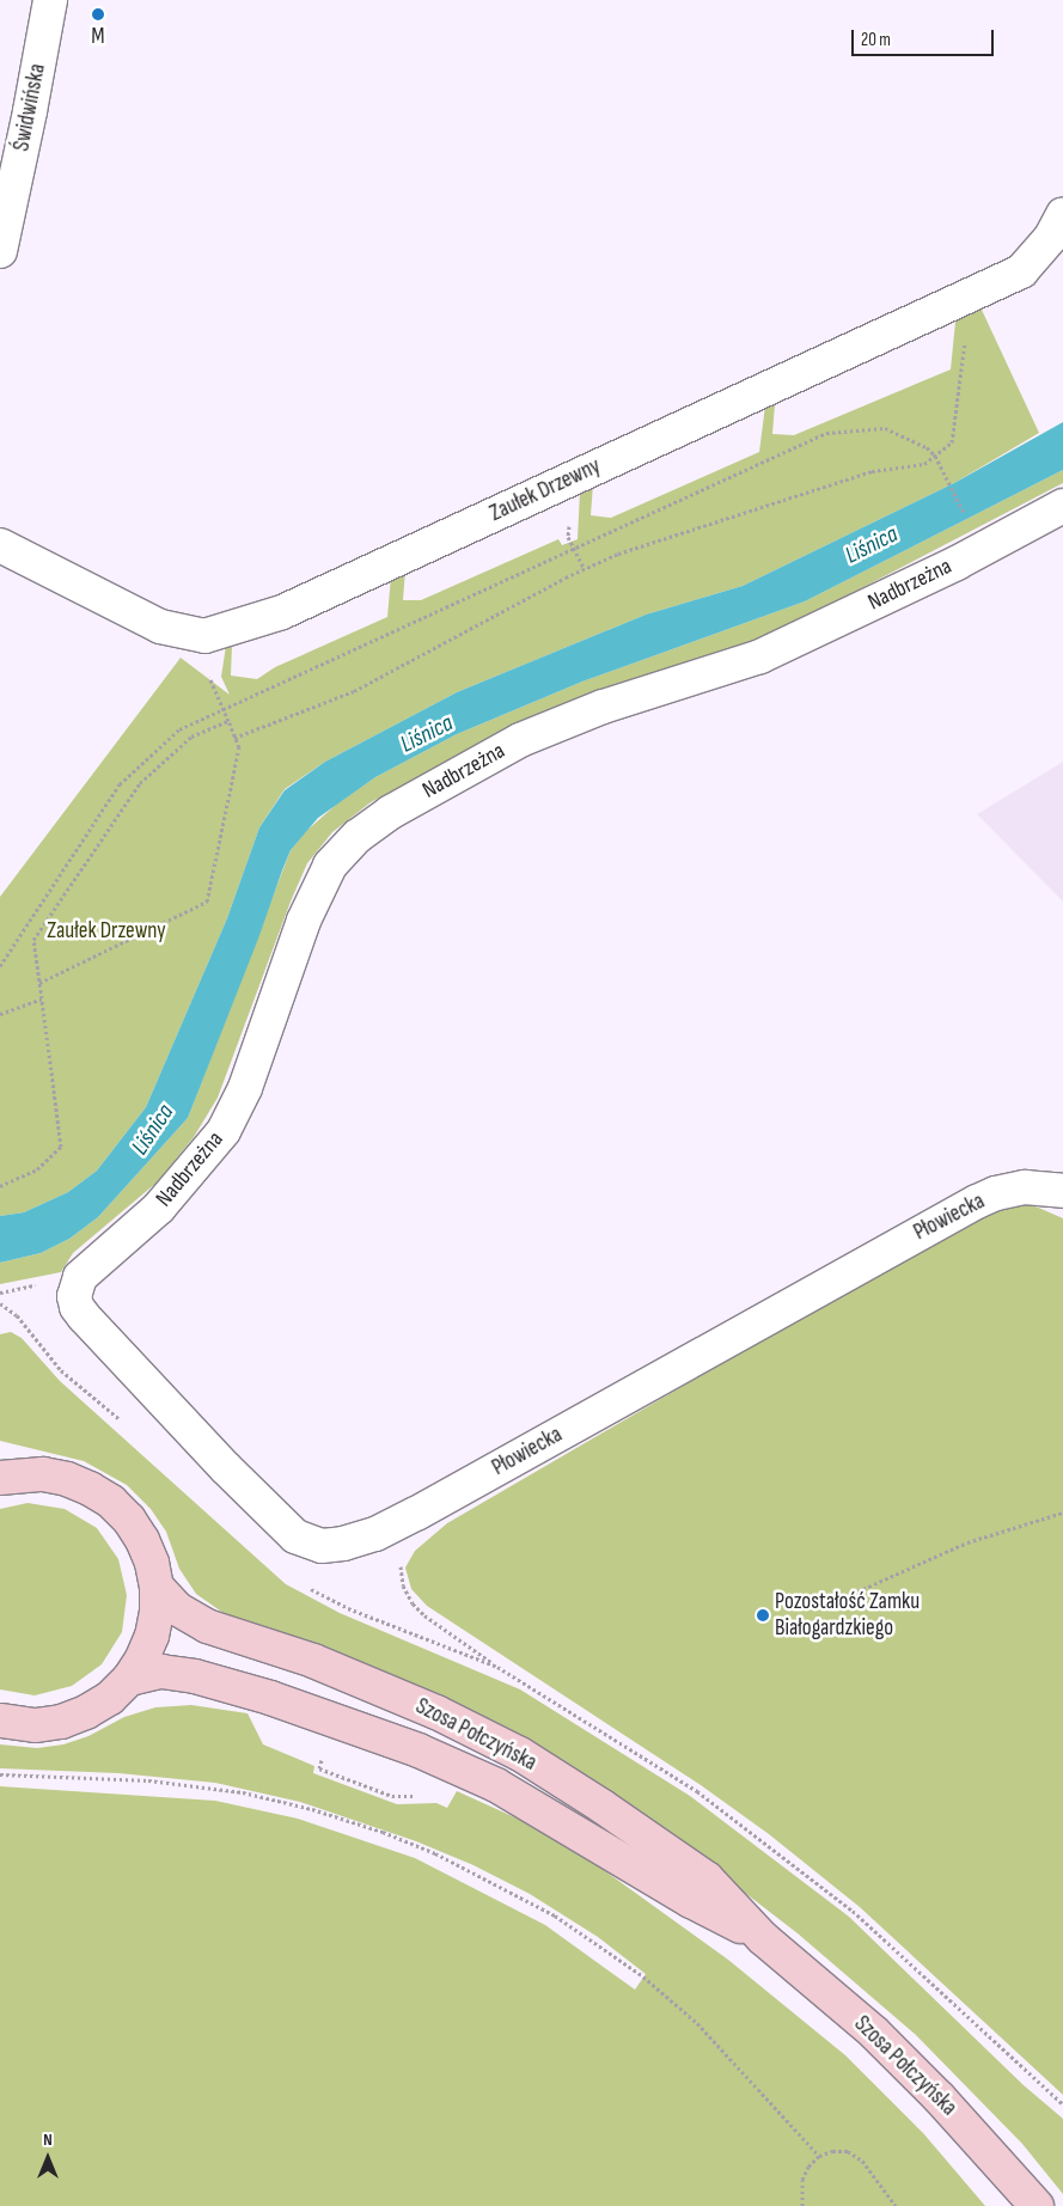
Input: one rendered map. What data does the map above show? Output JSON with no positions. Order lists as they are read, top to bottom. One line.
{"streets":{"main road":["Szosa Połczyńska"],"street":["Świdwińska","Zaułek Drzewny","Nadbrzeżna","Płowiecka"]},"crossings":[["Nadbrzeżna","Płowiecka"]],"water":["Liśnica"],"parks":["Zaułek Drzewny"],"places":["M","Pozostałość Zamku Białogardzkiego"],"scale_bar":"20 m","north":"top"}
